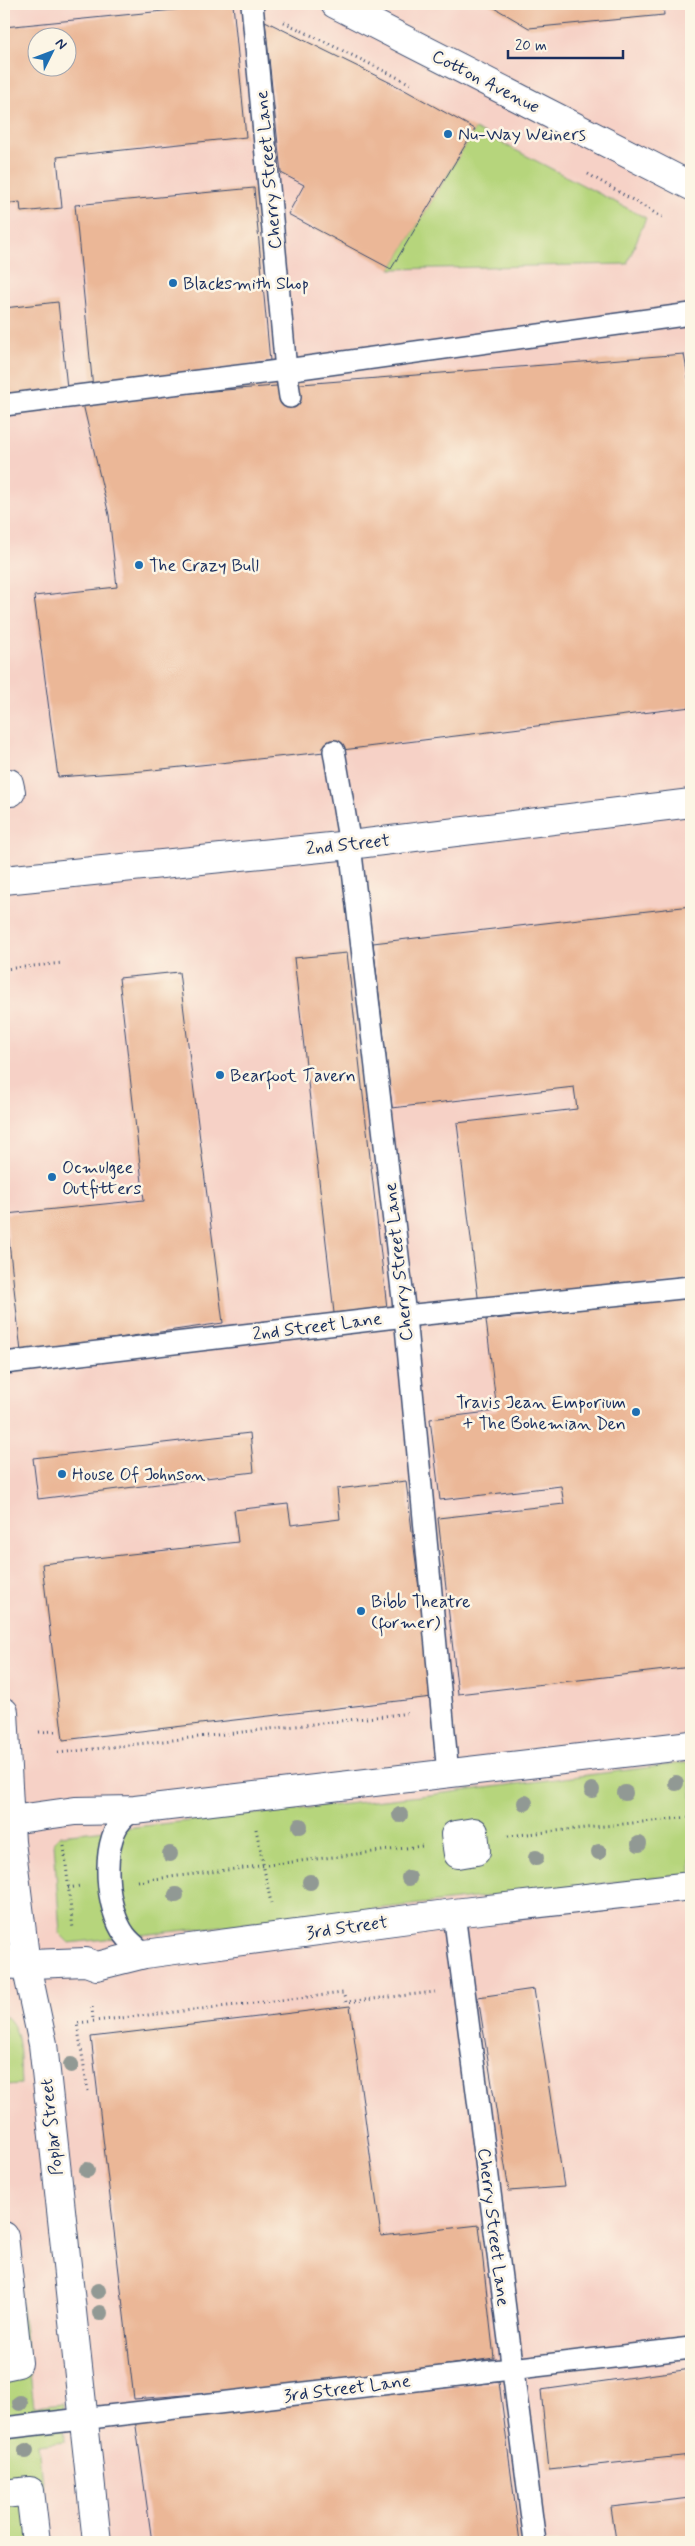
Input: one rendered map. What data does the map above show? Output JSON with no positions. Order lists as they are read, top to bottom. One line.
{"streets":{"street":["Cotton Avenue","2nd Street","3rd Street","Poplar Street"],"lane":["Cherry Street Lane","2nd Street Lane","3rd Street Lane"]},"crossings":[["Cherry Street Lane","2nd Street"],["Cherry Street Lane","2nd Street Lane"],["Cherry Street Lane","3rd Street"],["Cherry Street Lane","3rd Street Lane"],["3rd Street","Poplar Street"],["Poplar Street","3rd Street Lane"]],"places":["Nu-Way Weiners","Blacksmith Shop","The Crazy Bull","Bearfoot Tavern","Ocmulgee Outfitters","Travis Jean Emporium + The Bohemian Den","House Of Johnson","Bibb Theatre (former)"],"scale_bar":"20 m","north":"top right"}
